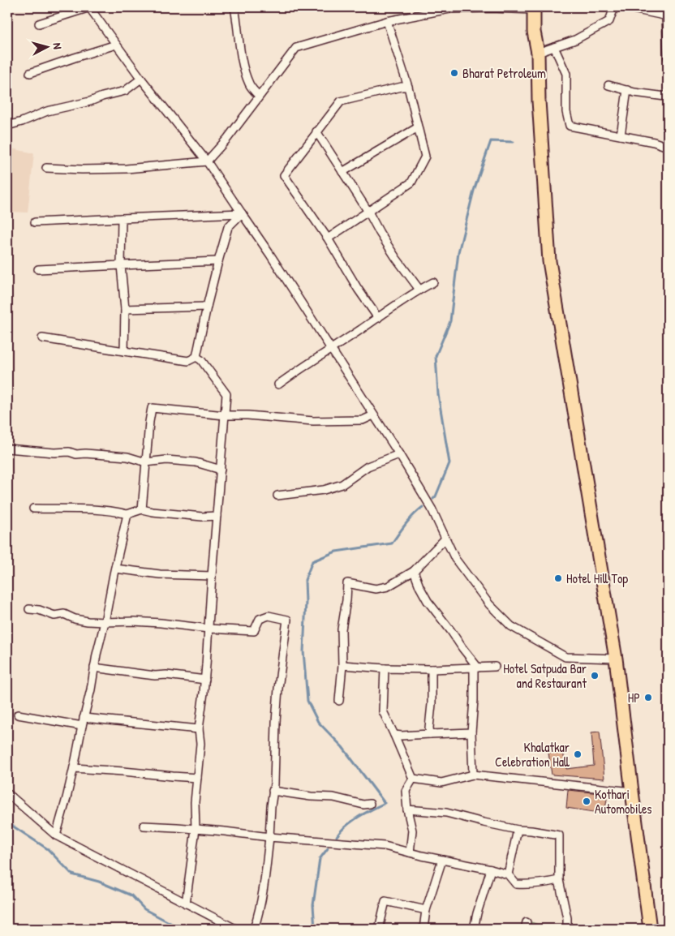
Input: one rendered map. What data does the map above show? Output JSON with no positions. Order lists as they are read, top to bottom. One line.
{"places":["Bharat Petroleum","Hotel Hill Top","Hotel Satpuda Bar and Restaurant","HP","Khalatkar Celebration Hall","Kothari Automobiles"],"north":"right"}
